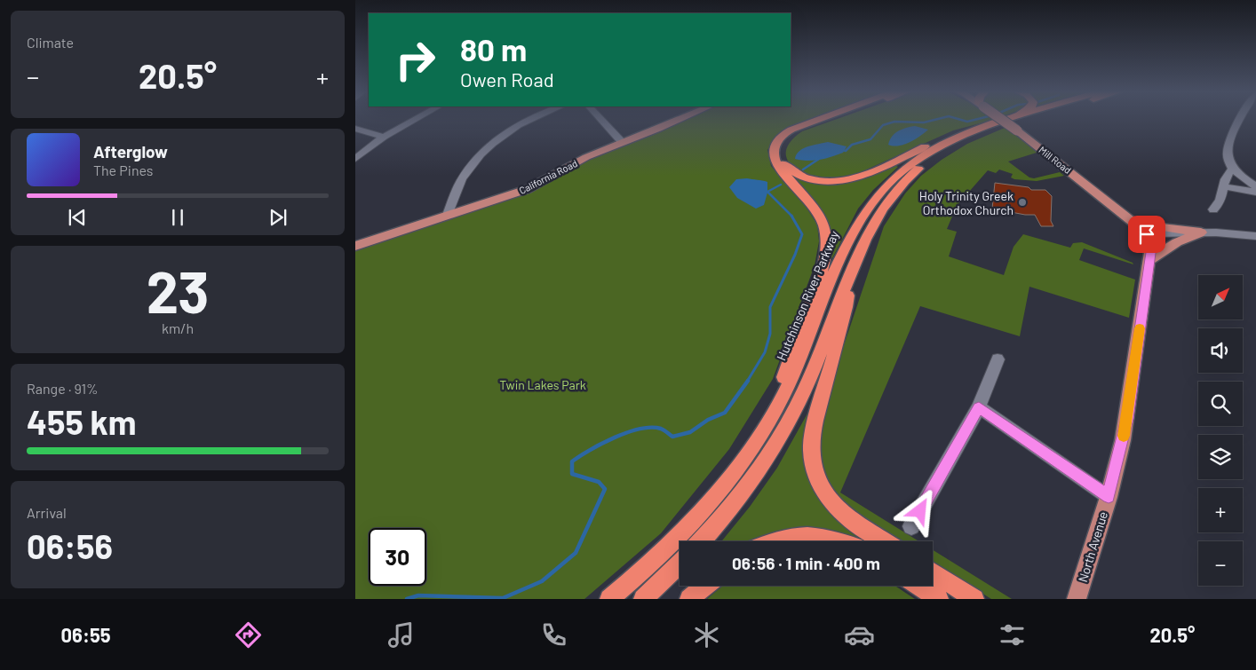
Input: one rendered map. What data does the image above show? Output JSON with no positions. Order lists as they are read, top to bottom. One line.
{"streets":{"highway":["Hutchinson River Parkway"],"main road":["Mill Road","California Road","North Avenue"]},"crossings":[["Mill Road","North Avenue"]],"parks":["Twin Lakes Park"],"places":["Holy Trinity Greek Orthodox Church"],"north":"top right","page":{"tile":["Climate",["23","km/h"],["Range · 91%","455 km"],["Arrival","06:56"]],"turn":["80 m","Owen Road"],"heat":["−","20.5°","+"],"song":["Afterglow","The Pines"],"map_buttons":["+","−"],"limit":"30","trip":"06:56 · 1 min · 400 m","tabs":["06:55","20.5°"]}}
